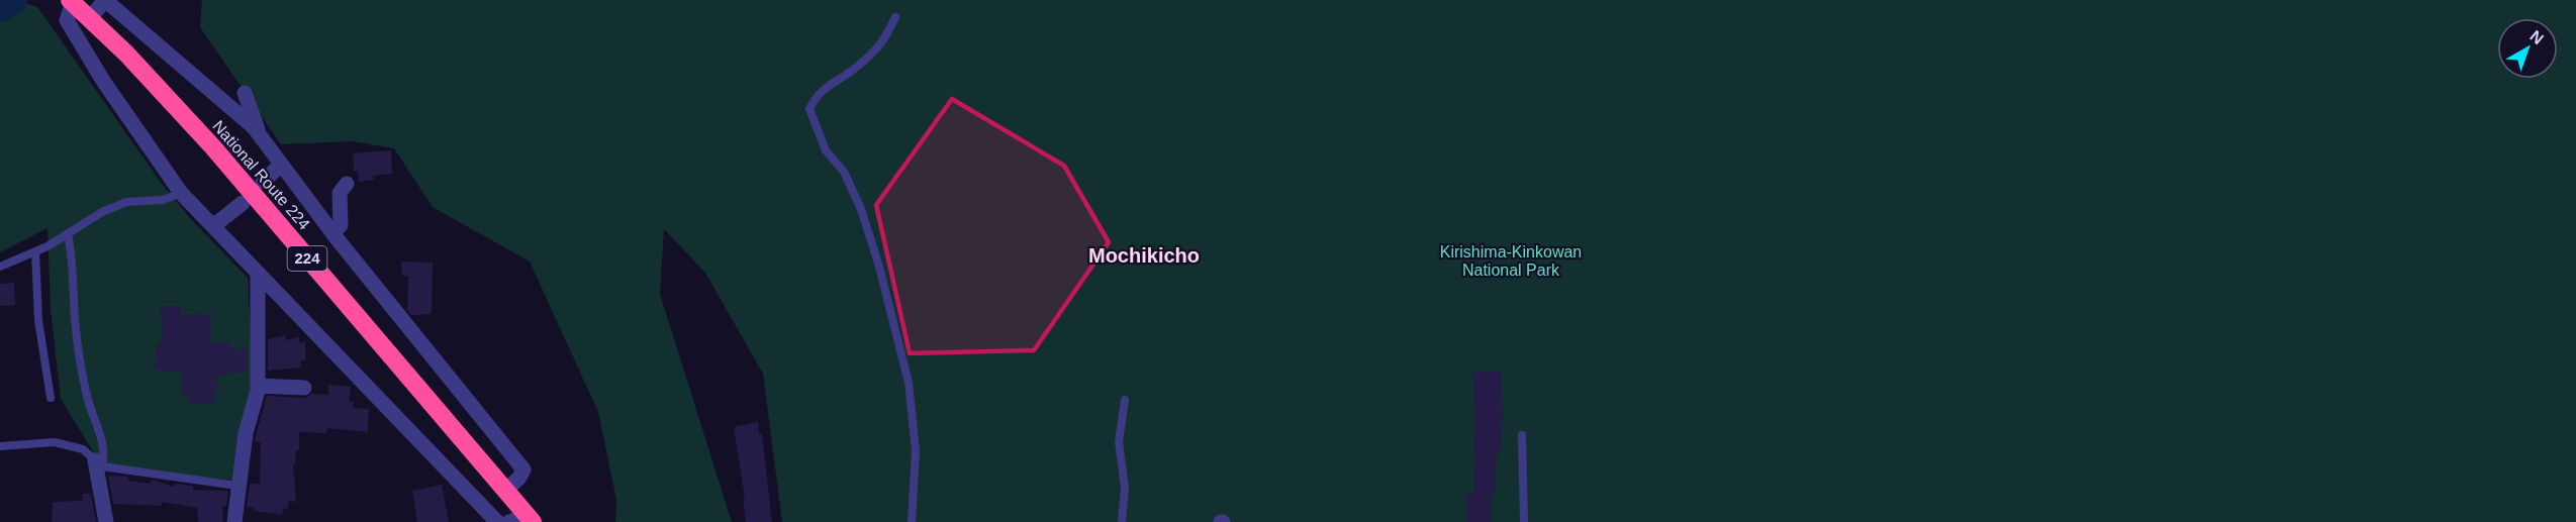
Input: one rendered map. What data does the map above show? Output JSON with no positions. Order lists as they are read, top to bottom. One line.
{"streets":{"highway":["National Route 224","224"]},"districts":["Mochikicho"],"parks":["Kirishima-Kinkowan National Park"],"north":"top right"}
